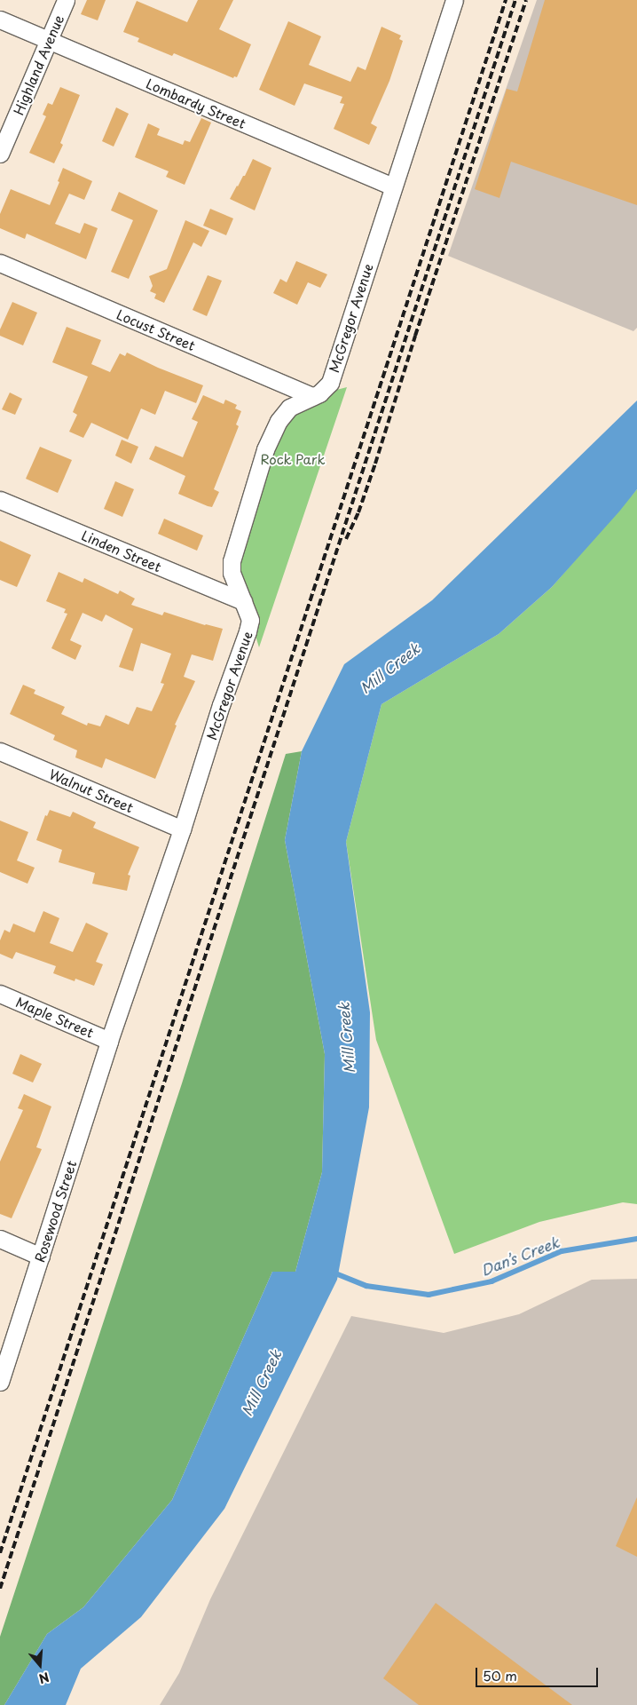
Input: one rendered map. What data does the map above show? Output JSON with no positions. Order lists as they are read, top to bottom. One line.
{"streets":{"street":["Highland Avenue","Lombardy Street","McGregor Avenue","Locust Street","Linden Street","Walnut Street","Maple Street","Rosewood Street"]},"crossings":[["Highland Avenue","Lombardy Street"],["Lombardy Street","McGregor Avenue"],["McGregor Avenue","Locust Street"],["McGregor Avenue","Linden Street"],["McGregor Avenue","Walnut Street"],["McGregor Avenue","Maple Street"],["McGregor Avenue","Rosewood Street"],["Maple Street","Rosewood Street"]],"water":["Mill Creek","Dan’s Creek"],"parks":["Rock Park"],"scale_bar":"50 m","north":"bottom"}
